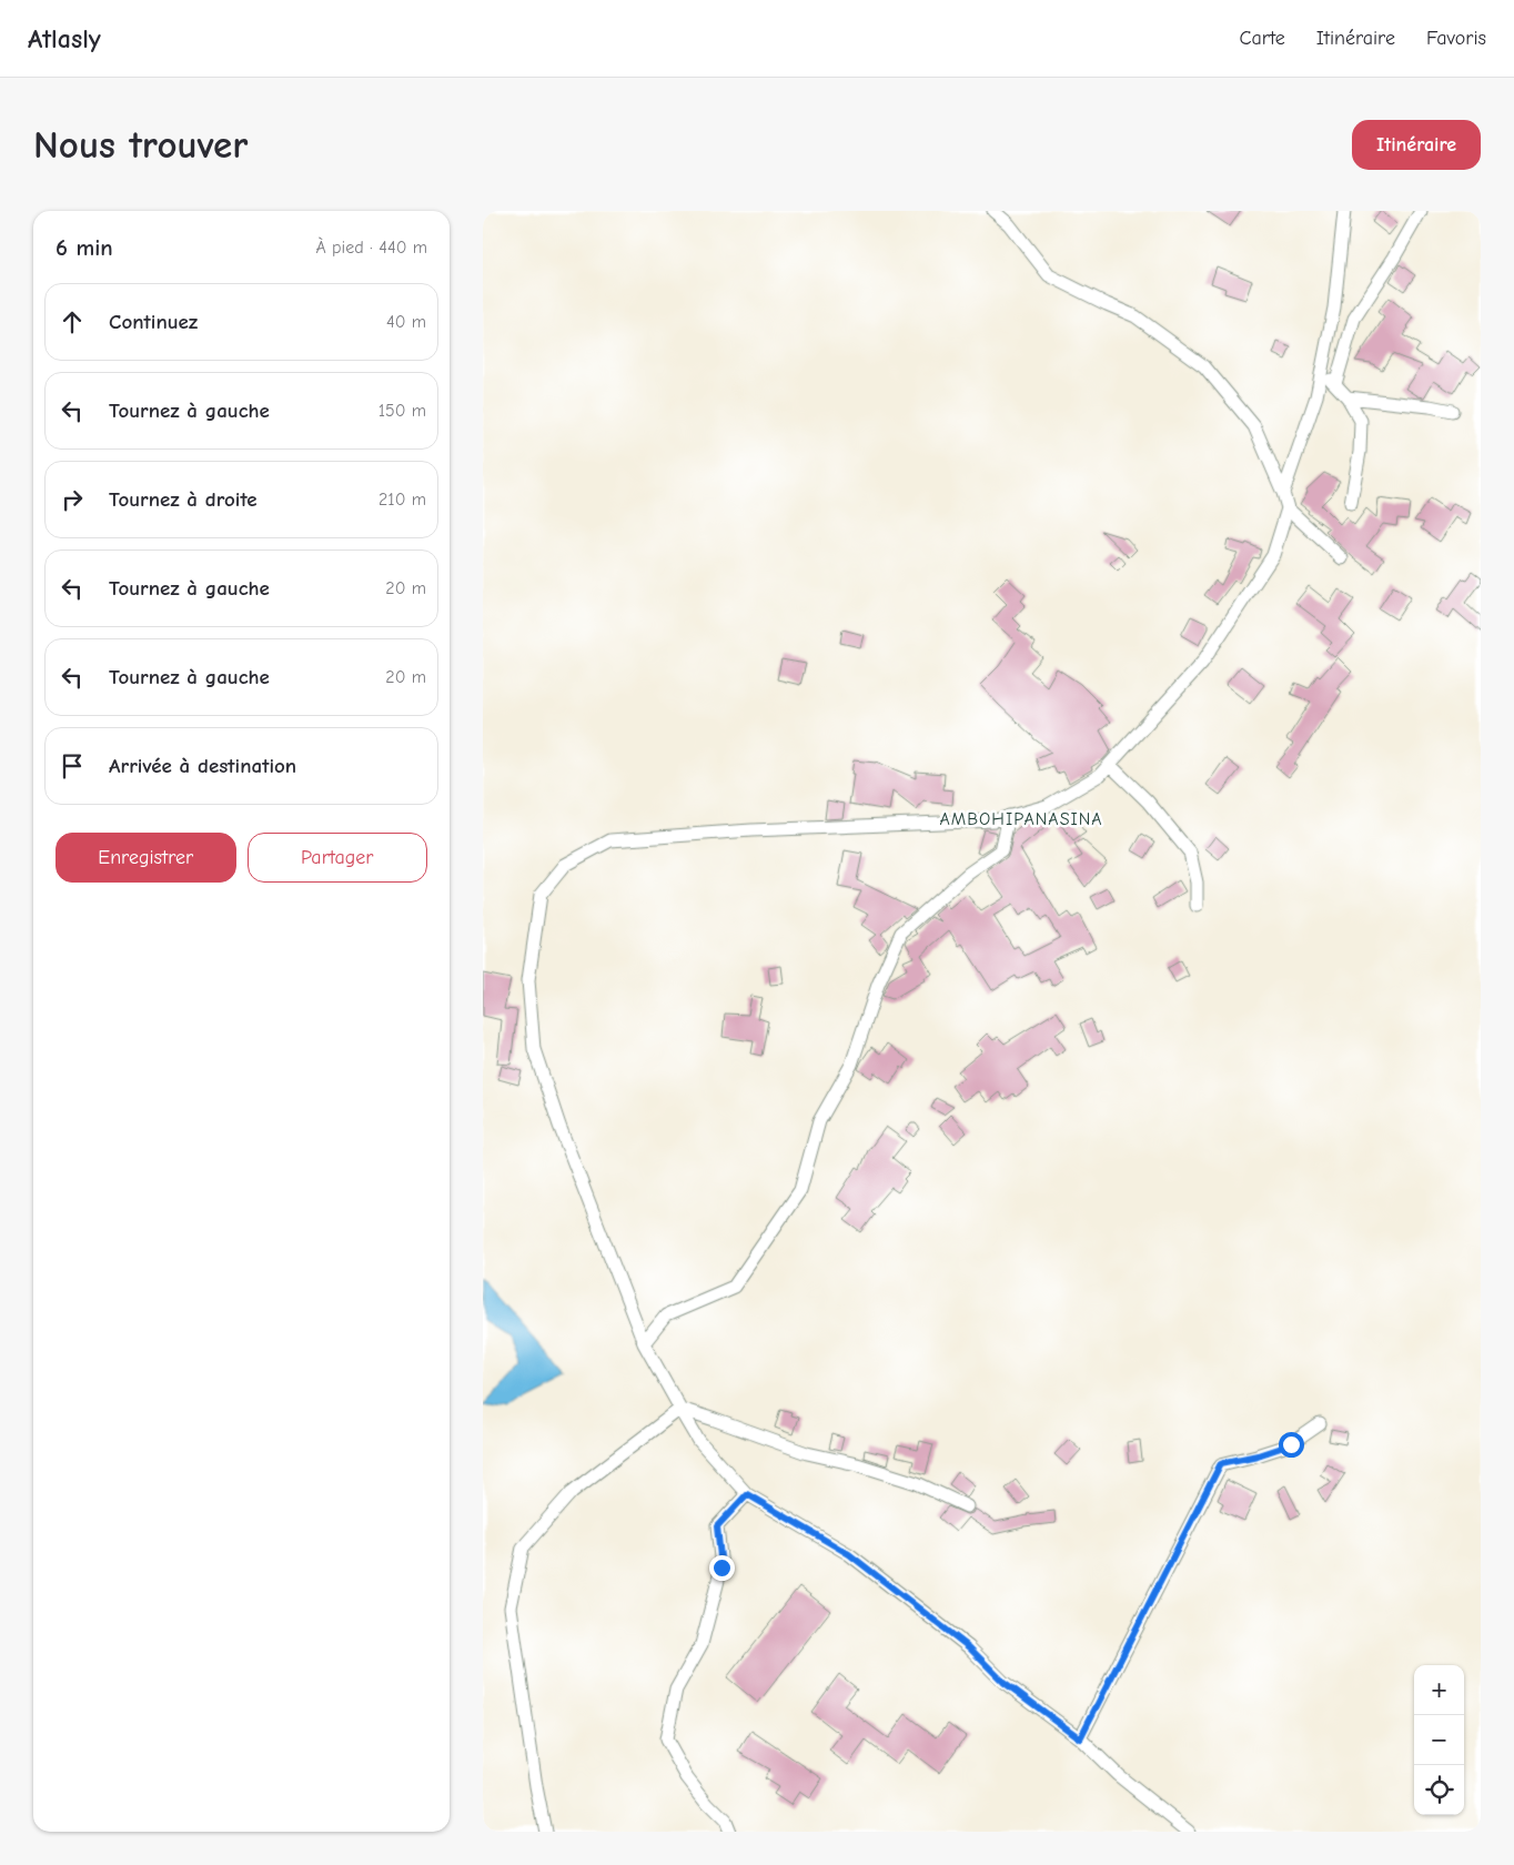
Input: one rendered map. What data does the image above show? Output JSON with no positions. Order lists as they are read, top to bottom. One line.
{"districts":["AMBOHIPANASINA"],"page":{"header":"Atlasly","nav":["Carte","Itinéraire","Favoris"],"buttons":["Itinéraire",["Enregistrer","Partager"]],"title":"Nous trouver","heading":["6 min","À pied · 440 m"],"list":[["Continuez","40 m"],["Tournez à gauche","150 m"],["Tournez à droite","210 m"],["Tournez à gauche","20 m"],["Tournez à gauche","20 m"],"Arrivée à destination"],"map_buttons":["+","−"]}}
